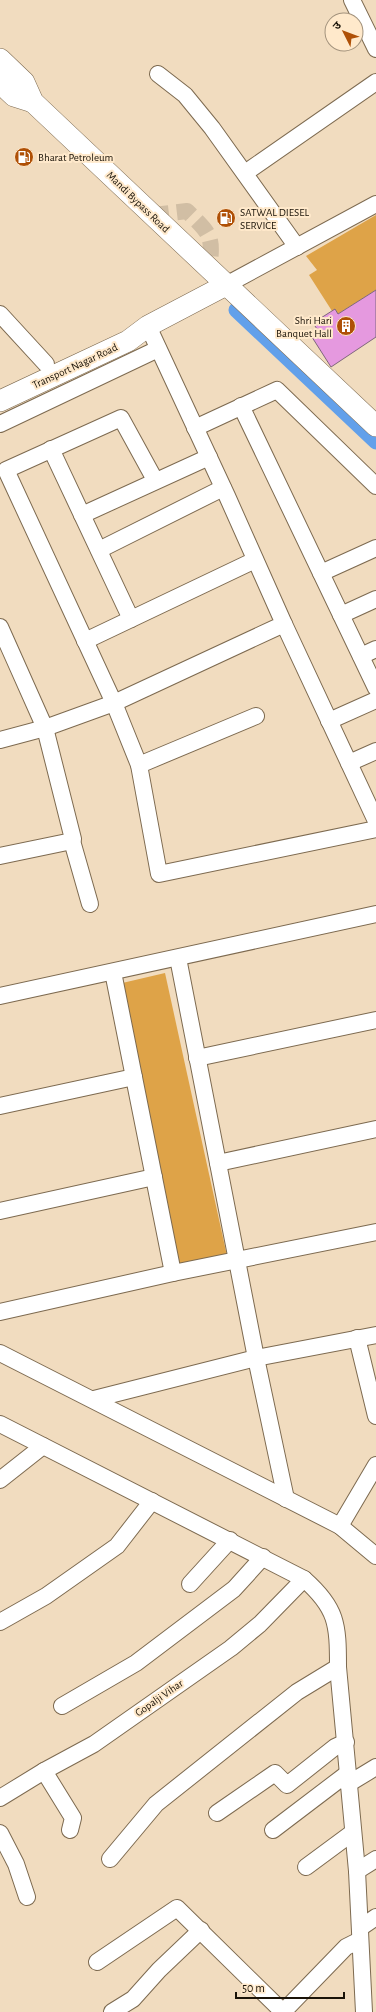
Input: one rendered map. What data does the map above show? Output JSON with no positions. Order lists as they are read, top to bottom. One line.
{"streets":{"main road":["Mandi Bypass Road","Transport Nagar Road"],"street":["Gopalji Vihar"]},"crossings":[["Mandi Bypass Road","Transport Nagar Road"]],"places":{"fuel station":["Bharat Petroleum","SATWAL DIESEL SERVICE"],"building":["Shri Hari Banquet Hall"]},"scale_bar":"50 m","north":"top left"}
